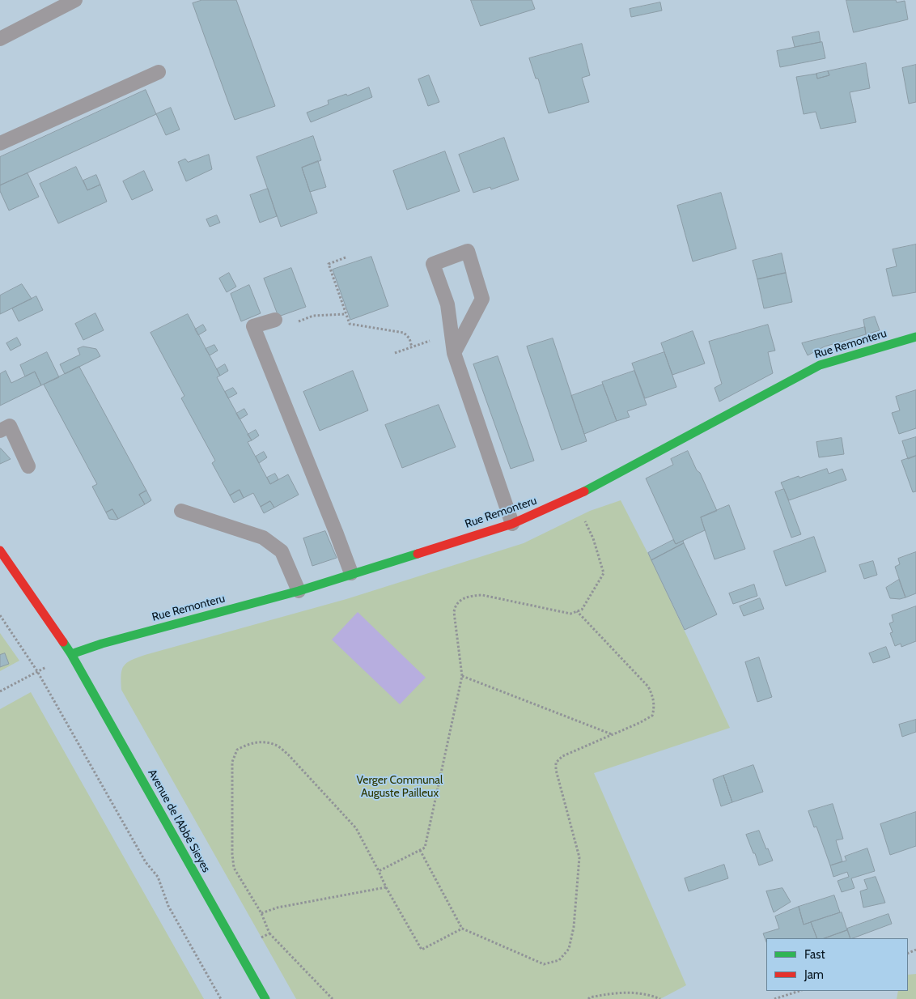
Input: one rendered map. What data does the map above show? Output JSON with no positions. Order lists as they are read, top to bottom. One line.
{"streets":{"street":["Rue Remonteru","Avenue de l'Abbé Sieyes"]},"crossings":[["Rue Remonteru","Avenue de l'Abbé Sieyes"]],"parks":["Verger Communal Auguste Pailleux"],"legend":["Fast","Jam"]}
